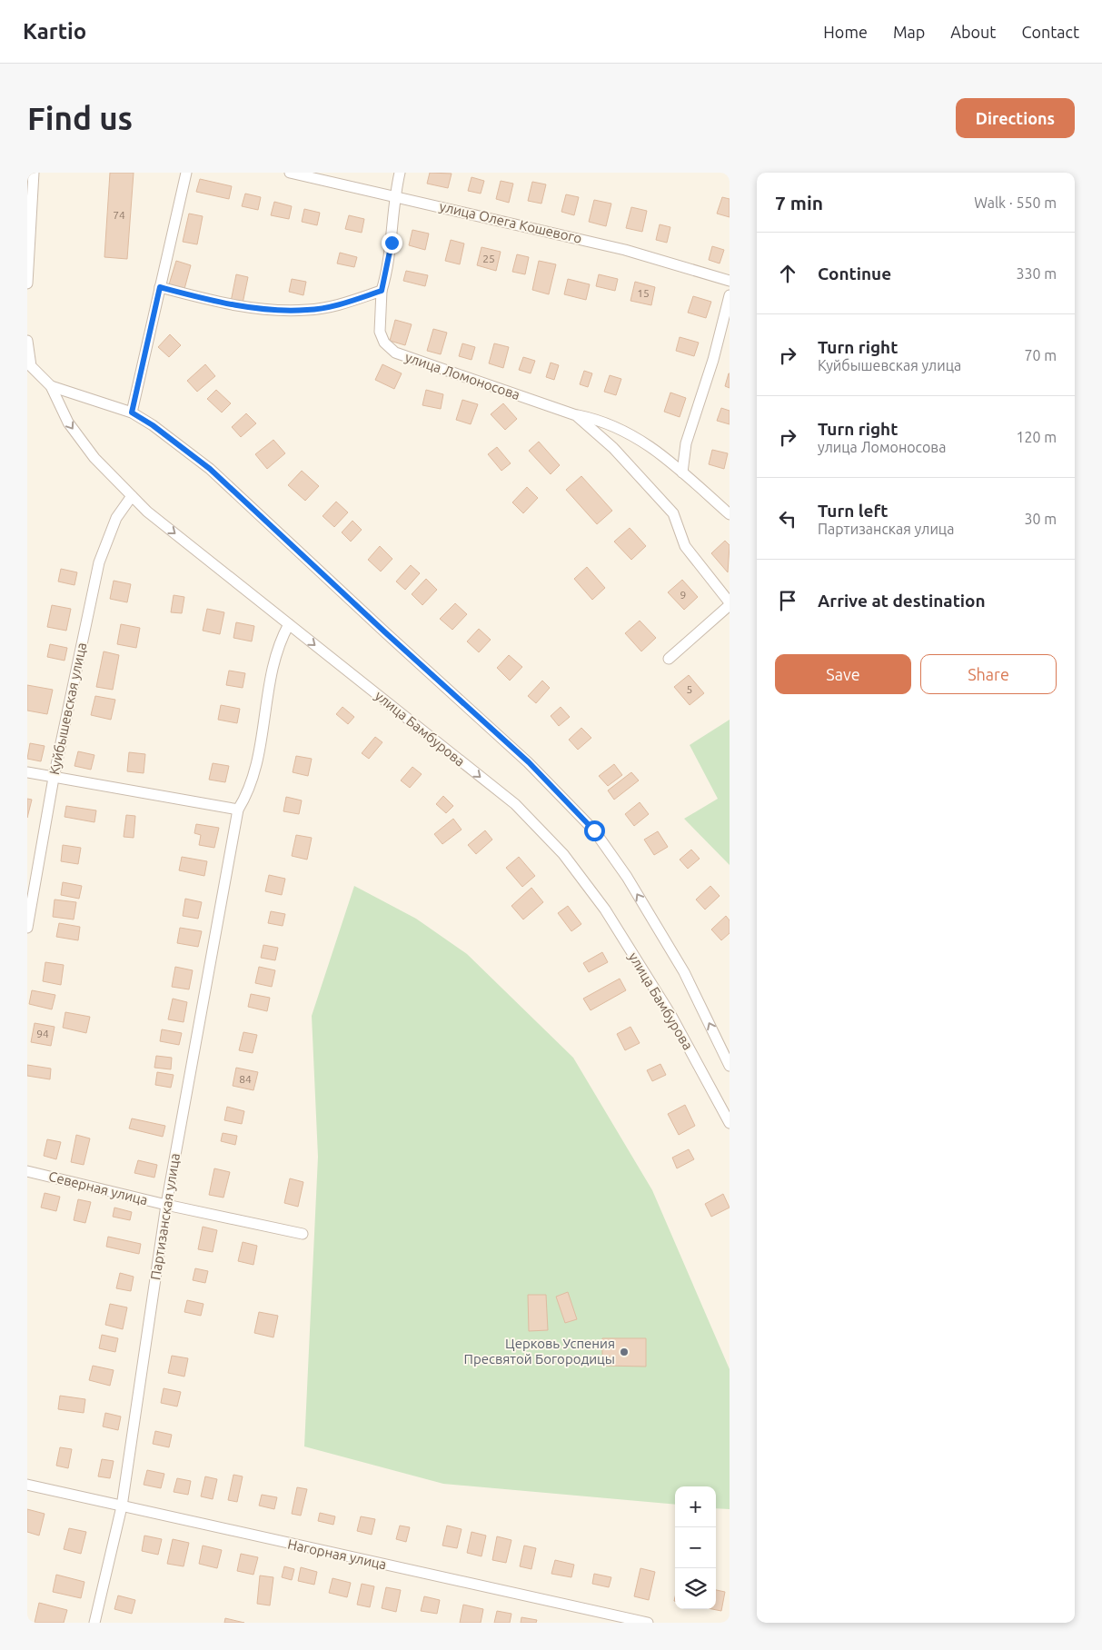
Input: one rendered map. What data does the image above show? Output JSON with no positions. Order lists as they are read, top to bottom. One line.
{"streets":{"street":["улица Олега Кошевого","улица Ломоносова","Куйбышевская улица","улица Бамбурова","Северная улица","Партизанская улица","Нагорная улица"]},"crossings":[["Куйбышевская улица","улица Бамбурова"],["Северная улица","Партизанская улица"],["Партизанская улица","Нагорная улица"]],"places":["Церковь Успения Пресвятой Богородицы"],"house_numbers":["74","25","15","9","5","94","84"],"page":{"header":"Kartio","nav":["Home","Map","About","Contact"],"buttons":["Directions",["Save","Share"]],"title":"Find us","heading":["7 min","Walk · 550 m"],"list":[["Continue","330 m"],["Turn right","Куйбышевская улица","70 m"],["Turn right","улица Ломоносова","120 m"],["Turn left","Партизанская улица","30 m"],"Arrive at destination"],"map_buttons":["+","−"]}}
